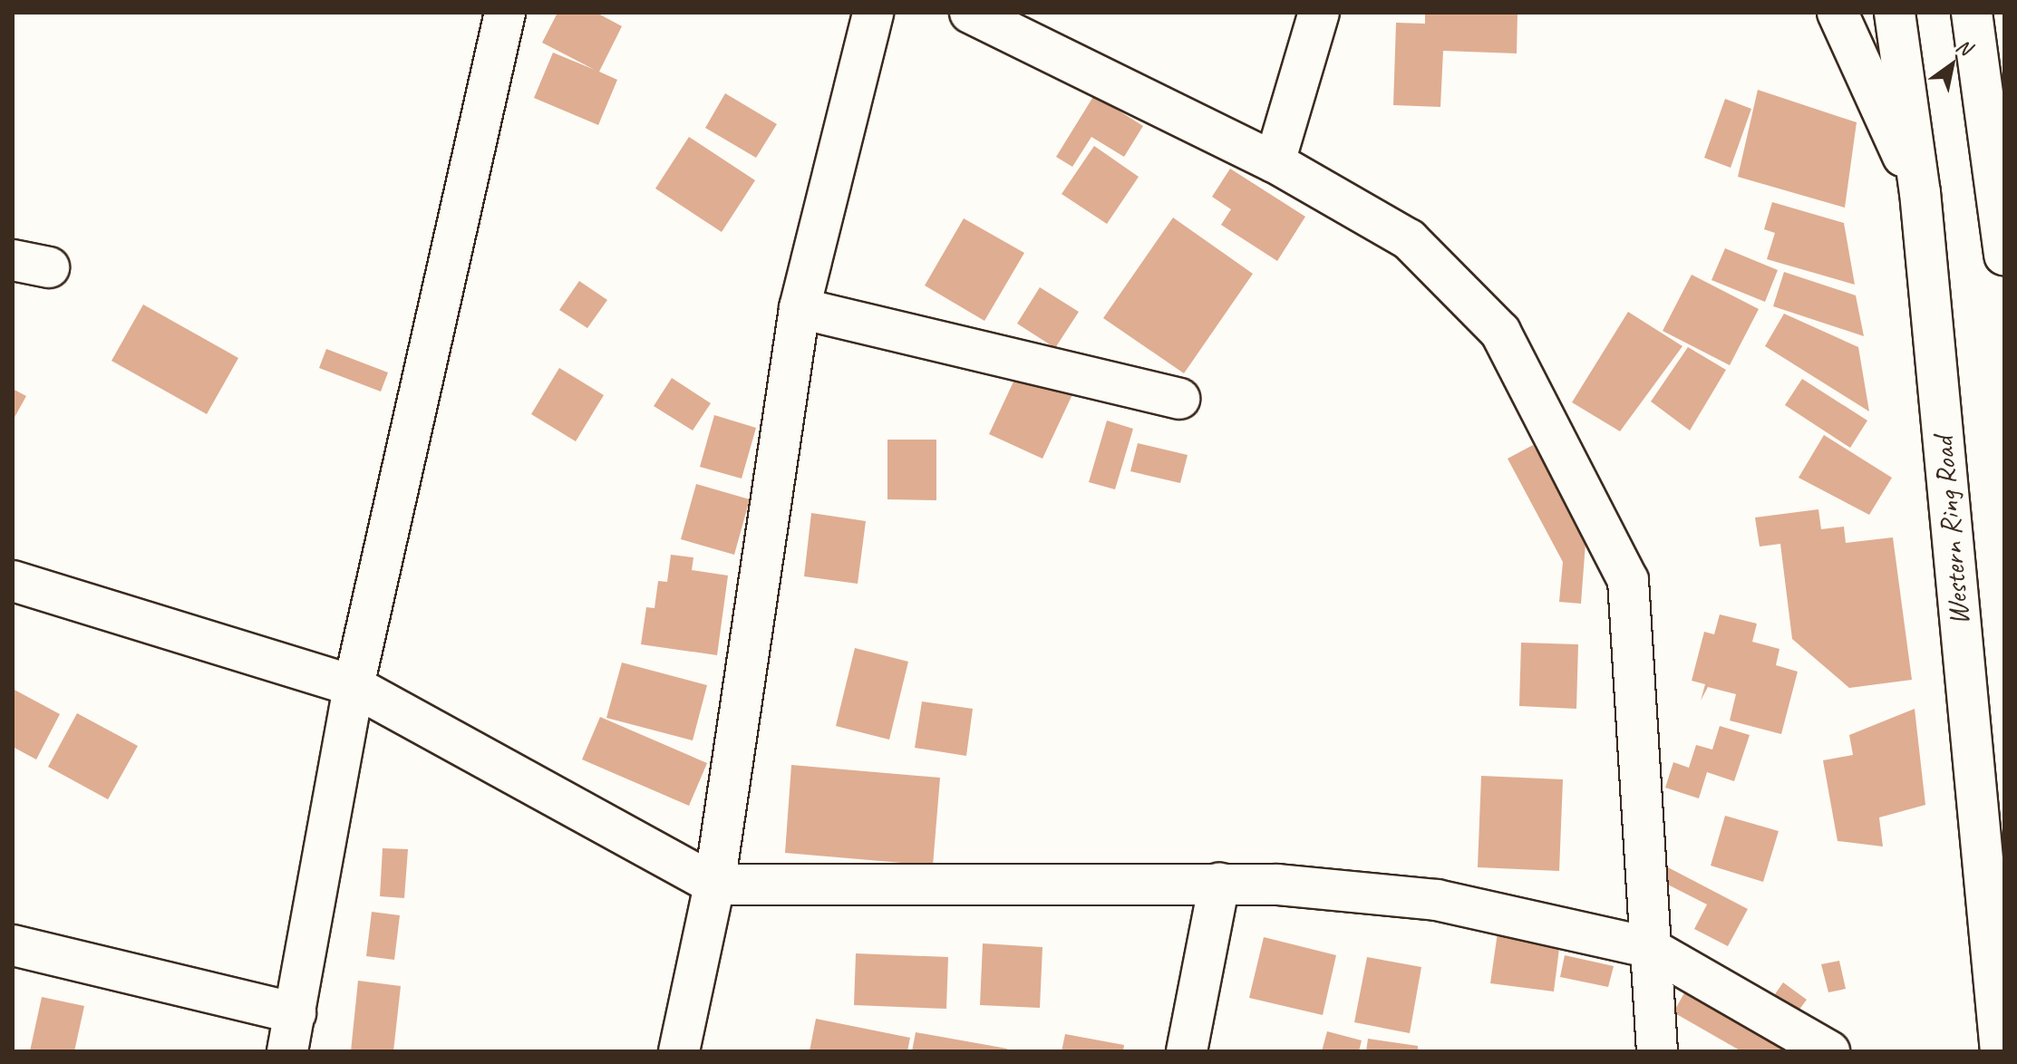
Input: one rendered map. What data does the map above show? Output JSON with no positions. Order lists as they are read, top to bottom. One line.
{"streets":{"street":["Western Ring Road"]},"north":"top right"}
